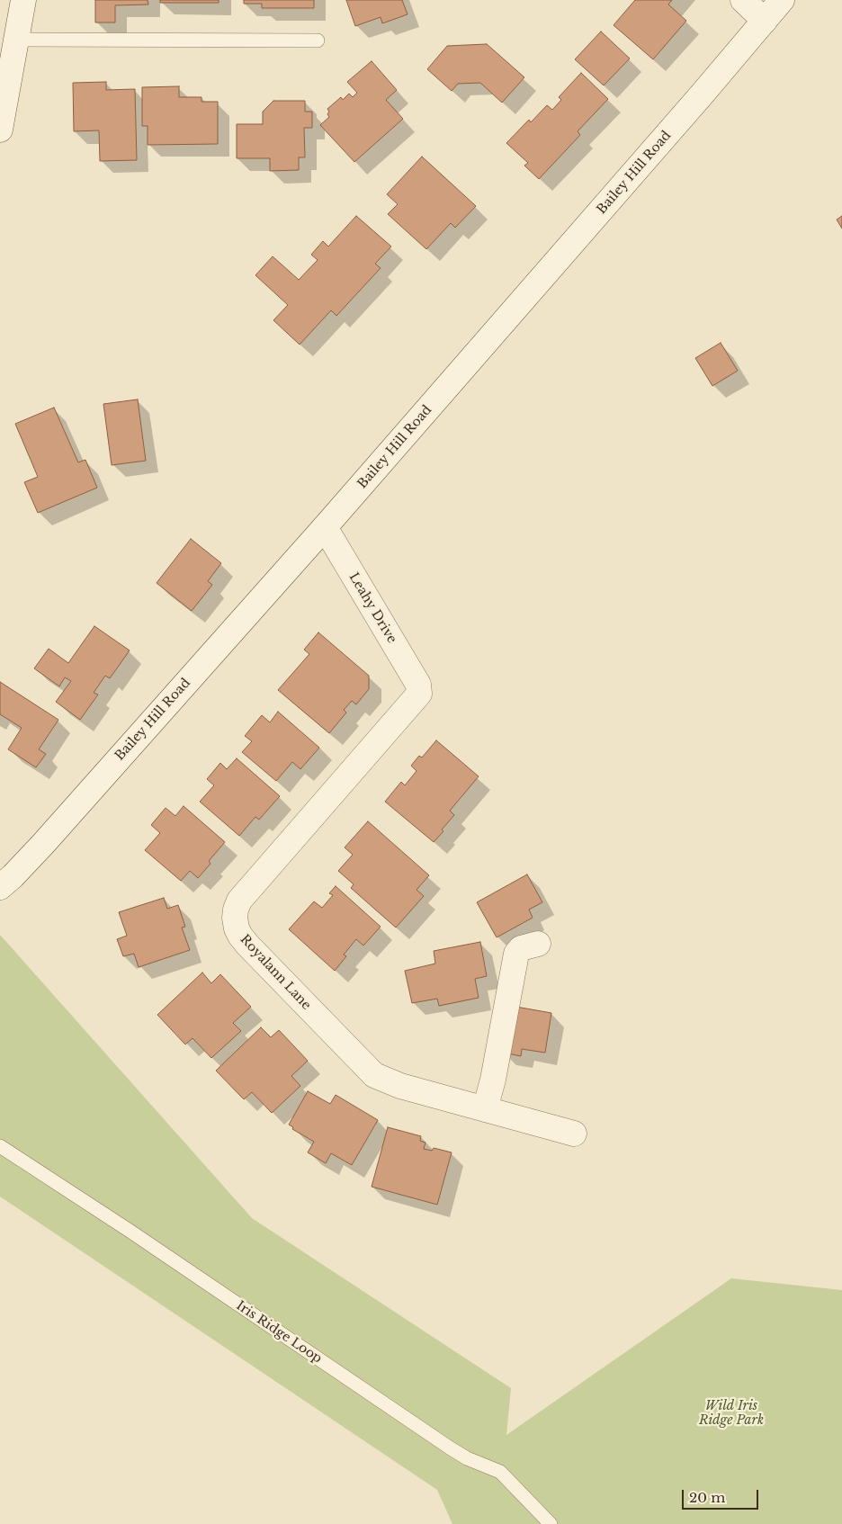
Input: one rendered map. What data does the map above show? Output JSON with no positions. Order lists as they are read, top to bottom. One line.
{"streets":{"main road":["Bailey Hill Road","Leahy Drive","Royalann Lane"],"lane":["Iris Ridge Loop"]},"crossings":[["Bailey Hill Road","Leahy Drive"],["Leahy Drive","Royalann Lane"]],"parks":["Wild Iris Ridge Park"],"scale_bar":"20 m"}
